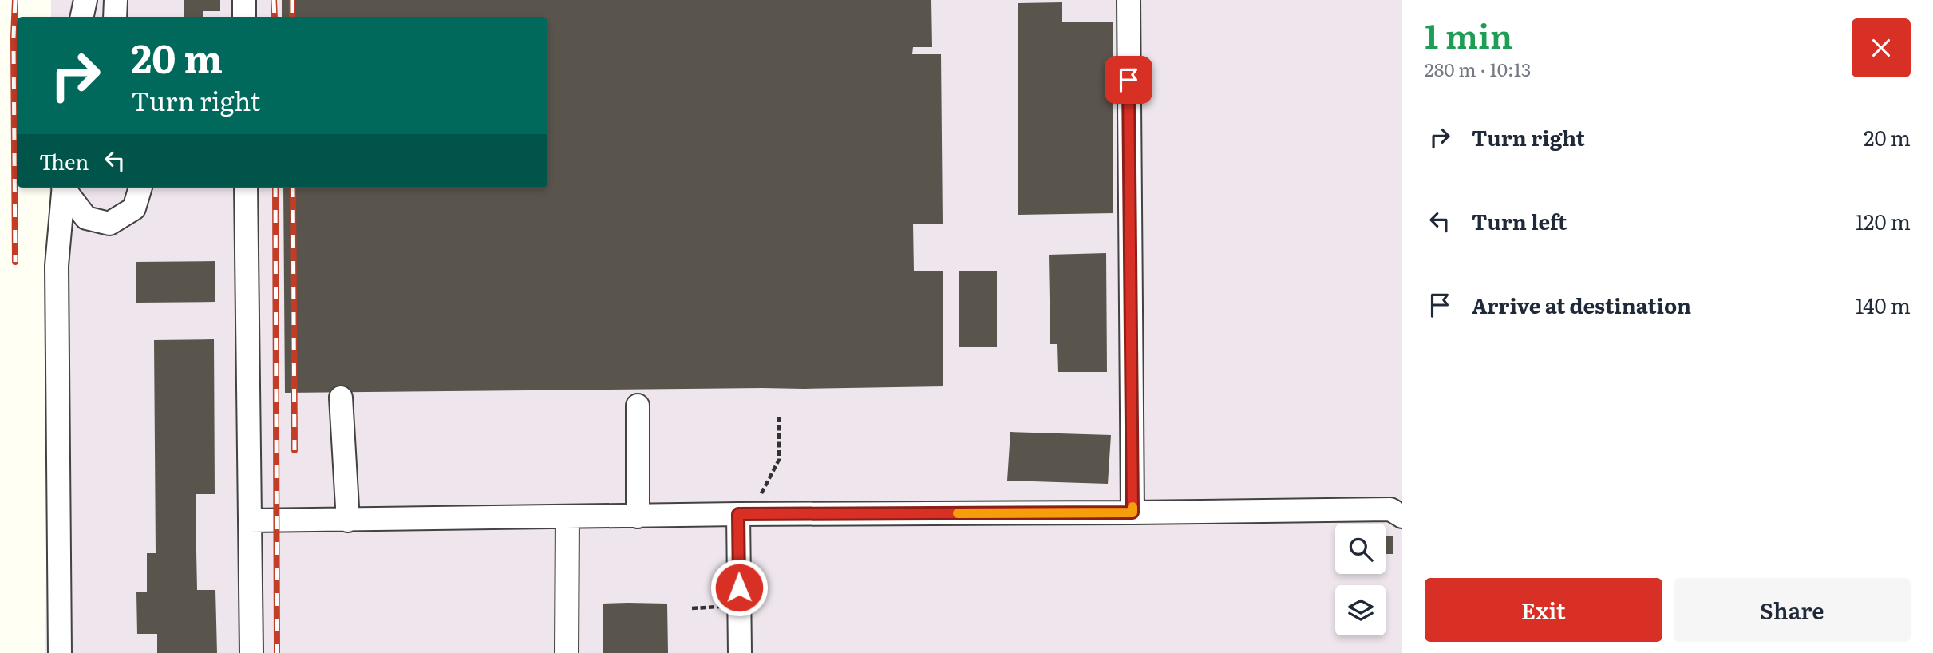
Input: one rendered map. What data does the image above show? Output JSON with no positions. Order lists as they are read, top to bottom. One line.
{"page":{"heading":["1 min","280 m · 10:13"],"turn":["20 m","Turn right"],"list":[{"name":"Turn right","value":"20 m"},{"name":"Turn left","value":"120 m"},{"name":"Arrive at destination","value":"140 m"}],"then":"Then","buttons":["Exit","Share"]}}
